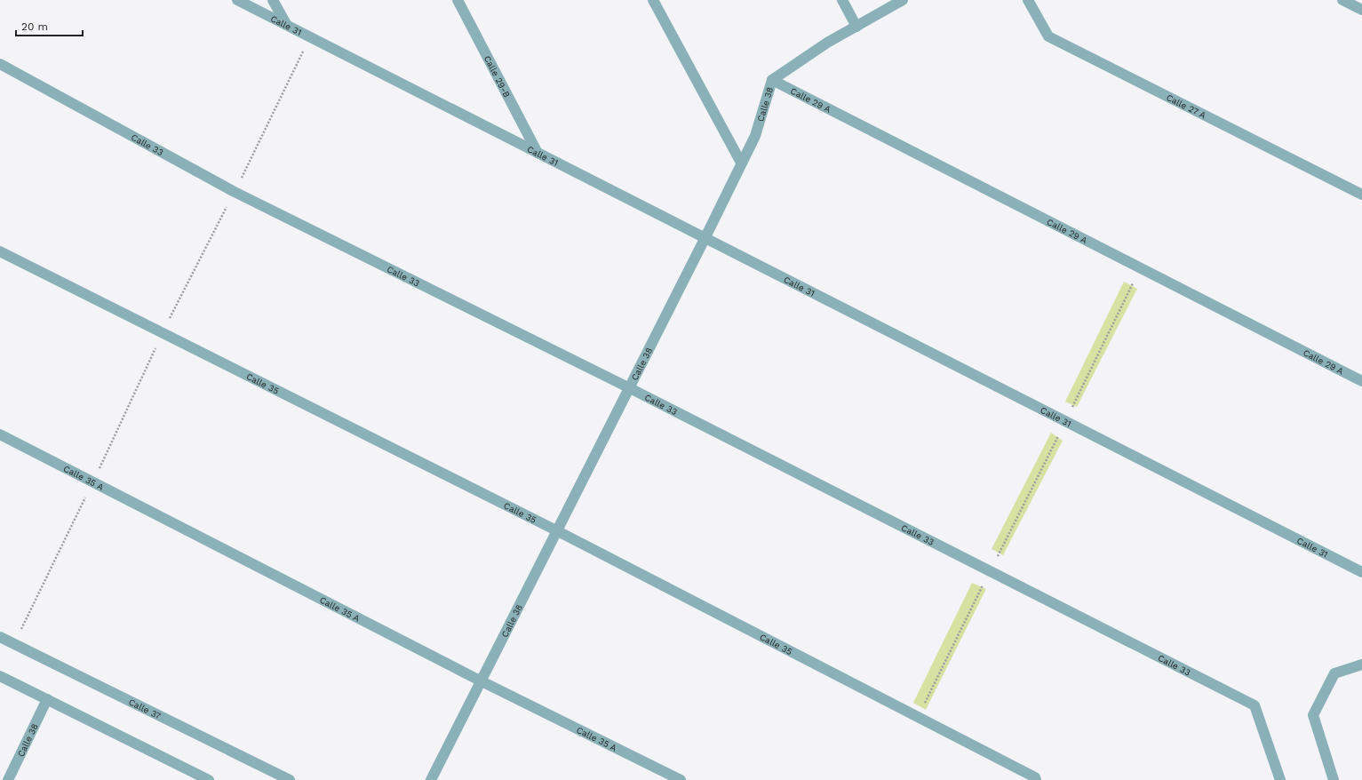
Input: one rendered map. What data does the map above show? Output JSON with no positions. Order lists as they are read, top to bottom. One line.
{"streets":{"street":["Calle 31","Calle 29-B","Calle 29 A","Calle 38","Calle 27 A","Calle 33","Calle 35","Calle 35 A","Calle 37"]},"crossings":[["Calle 31","Calle 29-B"],["Calle 31","Calle 38"],["Calle 29 A","Calle 38"],["Calle 38","Calle 33"],["Calle 38","Calle 35"],["Calle 38","Calle 35 A"]],"scale_bar":"20 m"}
